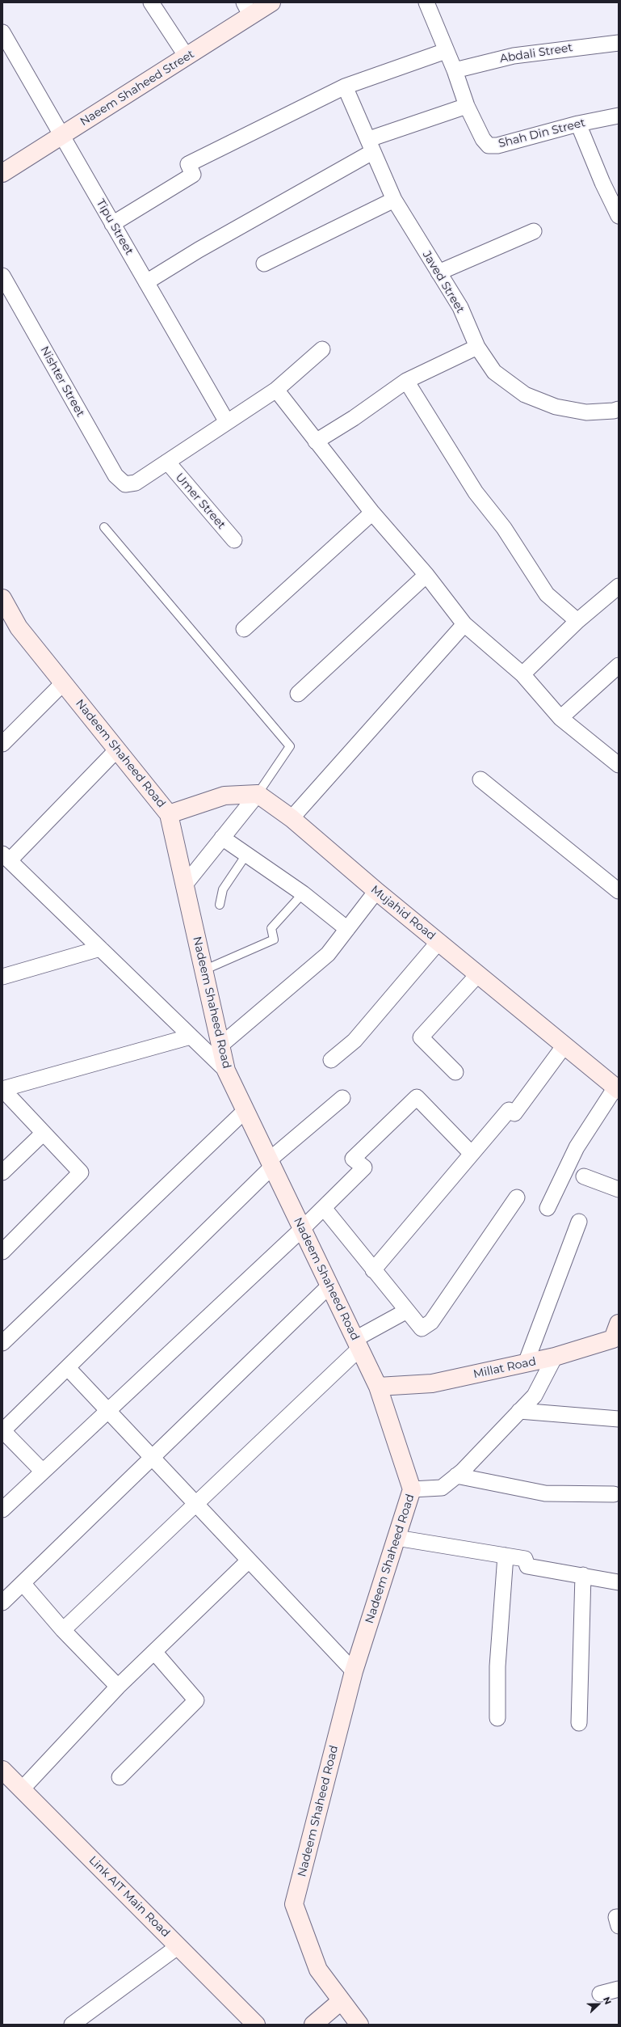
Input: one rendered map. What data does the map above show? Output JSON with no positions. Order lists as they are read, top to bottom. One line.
{"streets":{"street":["Abdali Street","Naeem Shaheed Street","Shah Din Street","Tipu Street","Javed Street","Nishter Street","Umer Street","Nadeem Shaheed Road","Mujahid Road","Millat Road","Link AIT Main Road"]},"crossings":[["Abdali Street","Shah Din Street"],["Naeem Shaheed Street","Tipu Street"],["Nishter Street","Umer Street"],["Nadeem Shaheed Road","Millat Road"]],"north":"right"}
